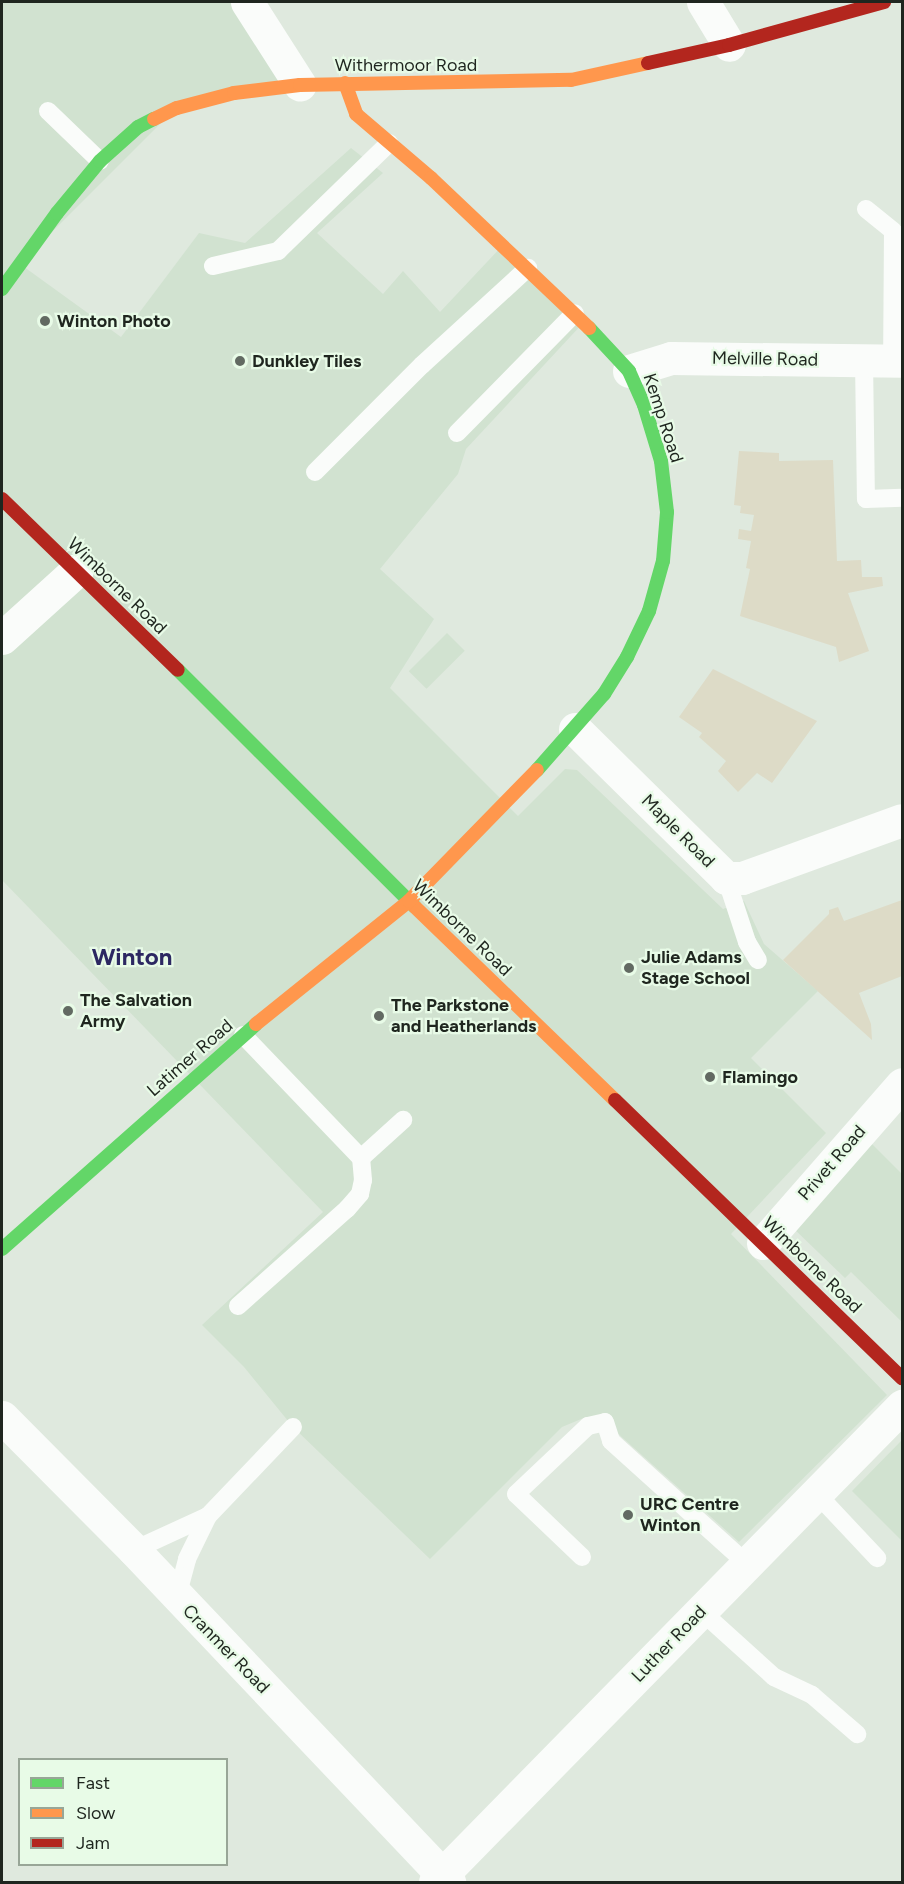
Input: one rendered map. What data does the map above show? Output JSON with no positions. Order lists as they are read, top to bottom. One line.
{"streets":{"street":["Withermoor Road","Melville Road","Kemp Road","Wimborne Road","Maple Road","Latimer Road","Privet Road","Luther Road","Cranmer Road"]},"crossings":[["Withermoor Road","Kemp Road"],["Melville Road","Kemp Road"],["Kemp Road","Wimborne Road"],["Kemp Road","Maple Road"],["Kemp Road","Latimer Road"],["Wimborne Road","Latimer Road"],["Wimborne Road","Privet Road"],["Luther Road","Cranmer Road"]],"districts":["Winton"],"places":["Winton Photo","Dunkley Tiles","Julie Adams Stage School","The Salvation Army","The Parkstone and Heatherlands","Flamingo","URC Centre Winton"],"legend":["Fast","Slow","Jam"]}
